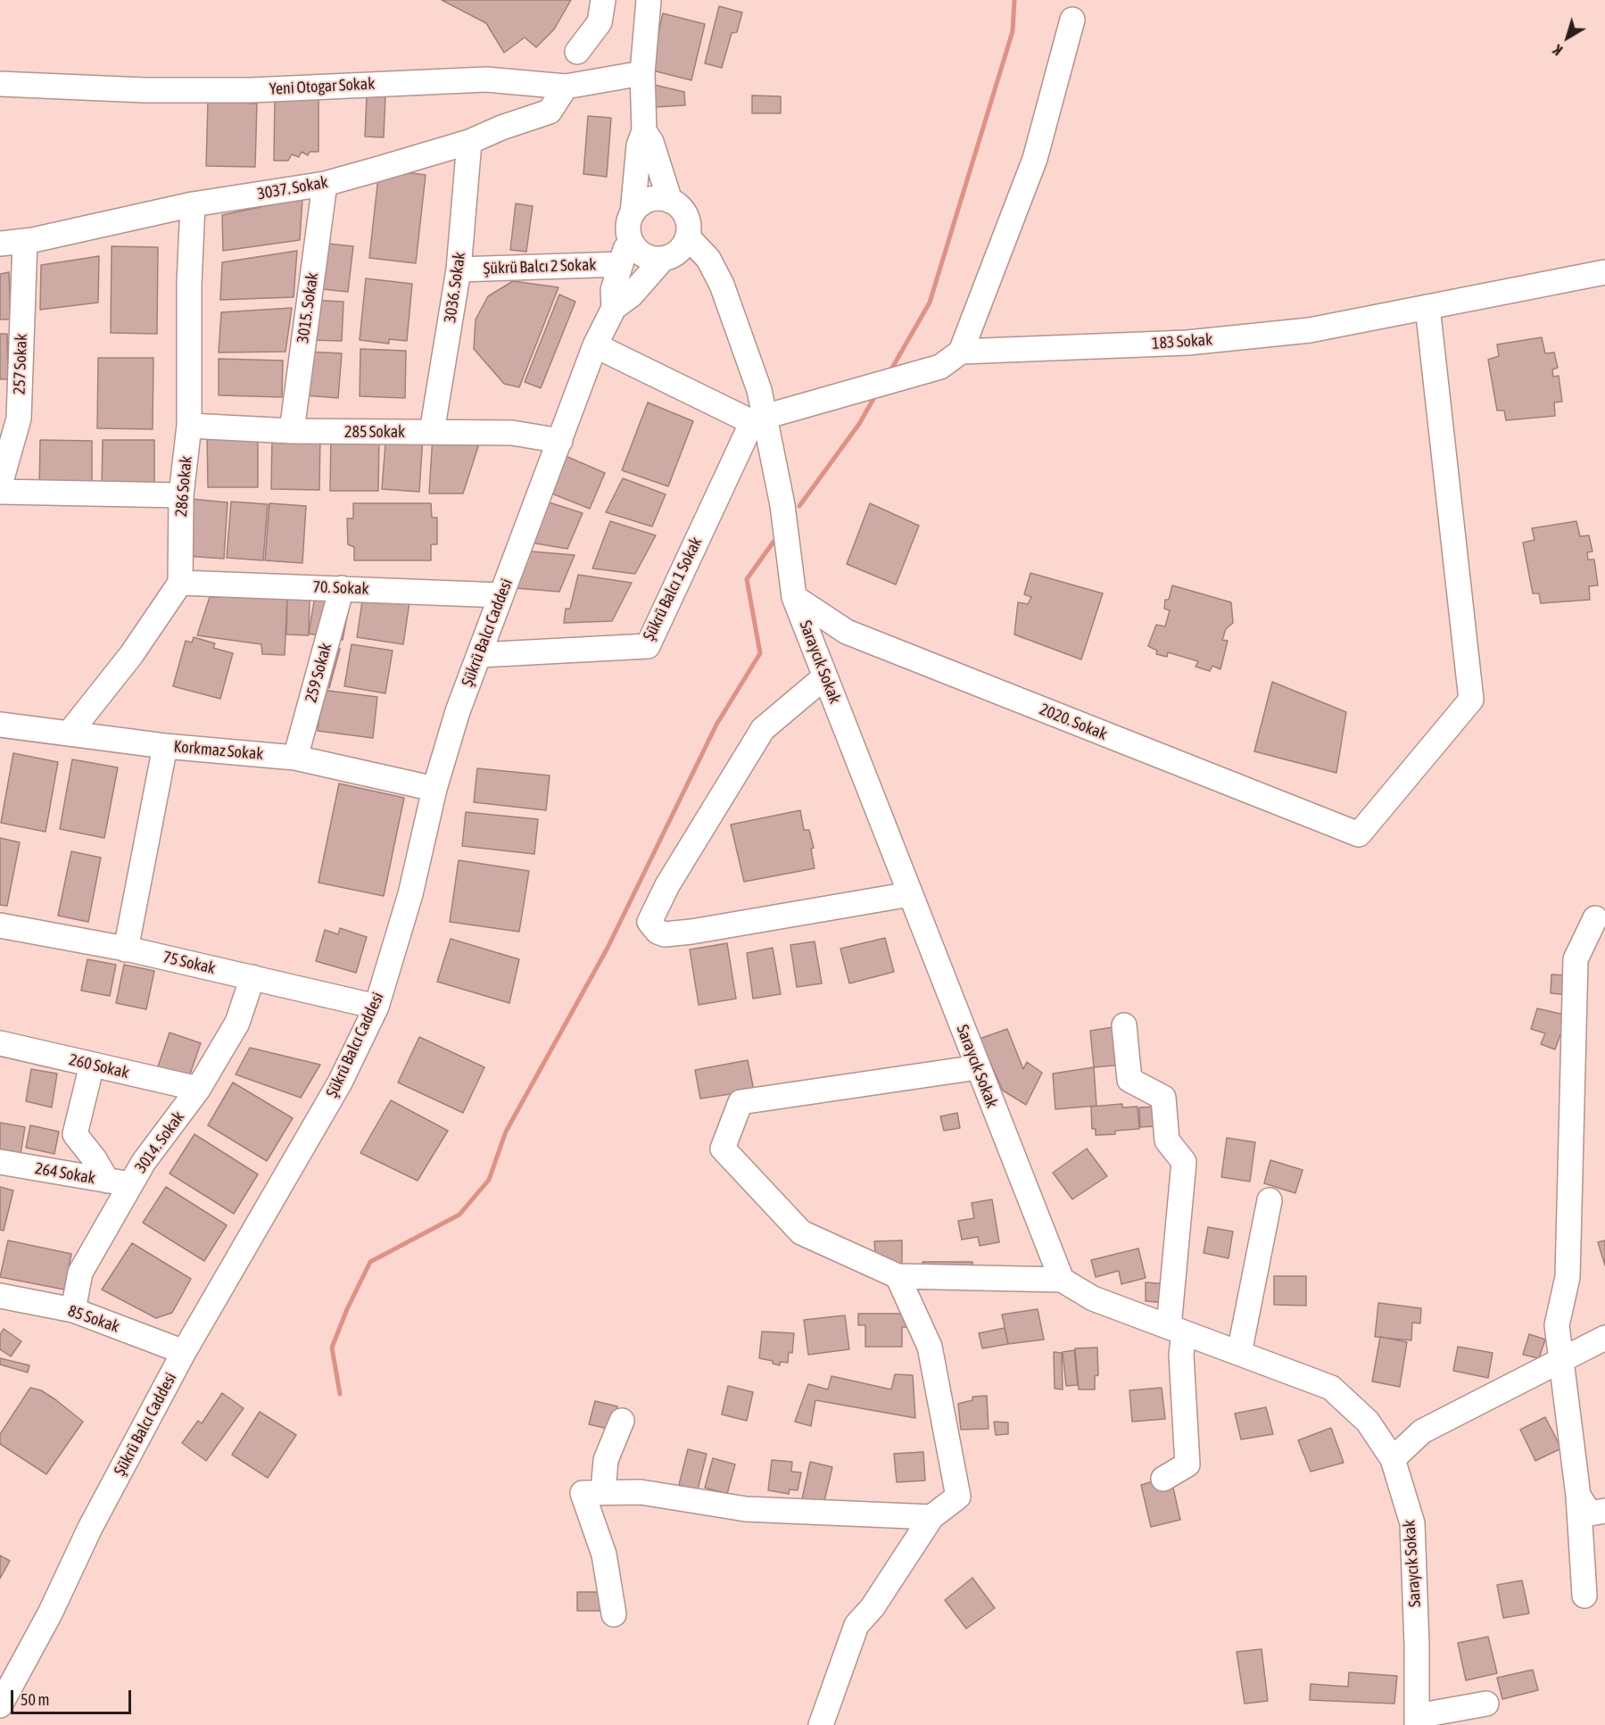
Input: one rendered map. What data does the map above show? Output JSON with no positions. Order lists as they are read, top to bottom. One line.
{"streets":{"street":["Yeni Otogar Sokak","3037. Sokak","Şükrü Balcı 2 Sokak","3036. Sokak","3015. Sokak","183 Sokak","257 Sokak","285 Sokak","286 Sokak","70. Sokak","Şükrü Balcı 1 Sokak","Şükrü Balcı Caddesi","Saraycık Sokak","259 Sokak","2020. Sokak","Korkmaz Sokak","75 Sokak","260 Sokak","3014. Sokak","264 Sokak","85 Sokak"]},"crossings":[["Yeni Otogar Sokak","3037. Sokak"],["3037. Sokak","3036. Sokak"],["3037. Sokak","3015. Sokak"],["3037. Sokak","257 Sokak"],["3037. Sokak","286 Sokak"],["Şükrü Balcı 2 Sokak","3036. Sokak"],["Şükrü Balcı 2 Sokak","Şükrü Balcı Caddesi"],["3036. Sokak","285 Sokak"],["3015. Sokak","285 Sokak"],["183 Sokak","2020. Sokak"],["285 Sokak","286 Sokak"],["285 Sokak","Şükrü Balcı Caddesi"],["286 Sokak","70. Sokak"],["70. Sokak","Şükrü Balcı Caddesi"],["70. Sokak","259 Sokak"],["Şükrü Balcı 1 Sokak","Şükrü Balcı Caddesi"],["Şükrü Balcı 1 Sokak","Saraycık Sokak"],["Şükrü Balcı Caddesi","Saraycık Sokak"],["Şükrü Balcı Caddesi","Korkmaz Sokak"],["Şükrü Balcı Caddesi","75 Sokak"],["Şükrü Balcı Caddesi","85 Sokak"],["Saraycık Sokak","2020. Sokak"],["259 Sokak","Korkmaz Sokak"],["75 Sokak","3014. Sokak"],["260 Sokak","3014. Sokak"],["3014. Sokak","264 Sokak"],["3014. Sokak","85 Sokak"]],"scale_bar":"50 m","north":"bottom left"}
